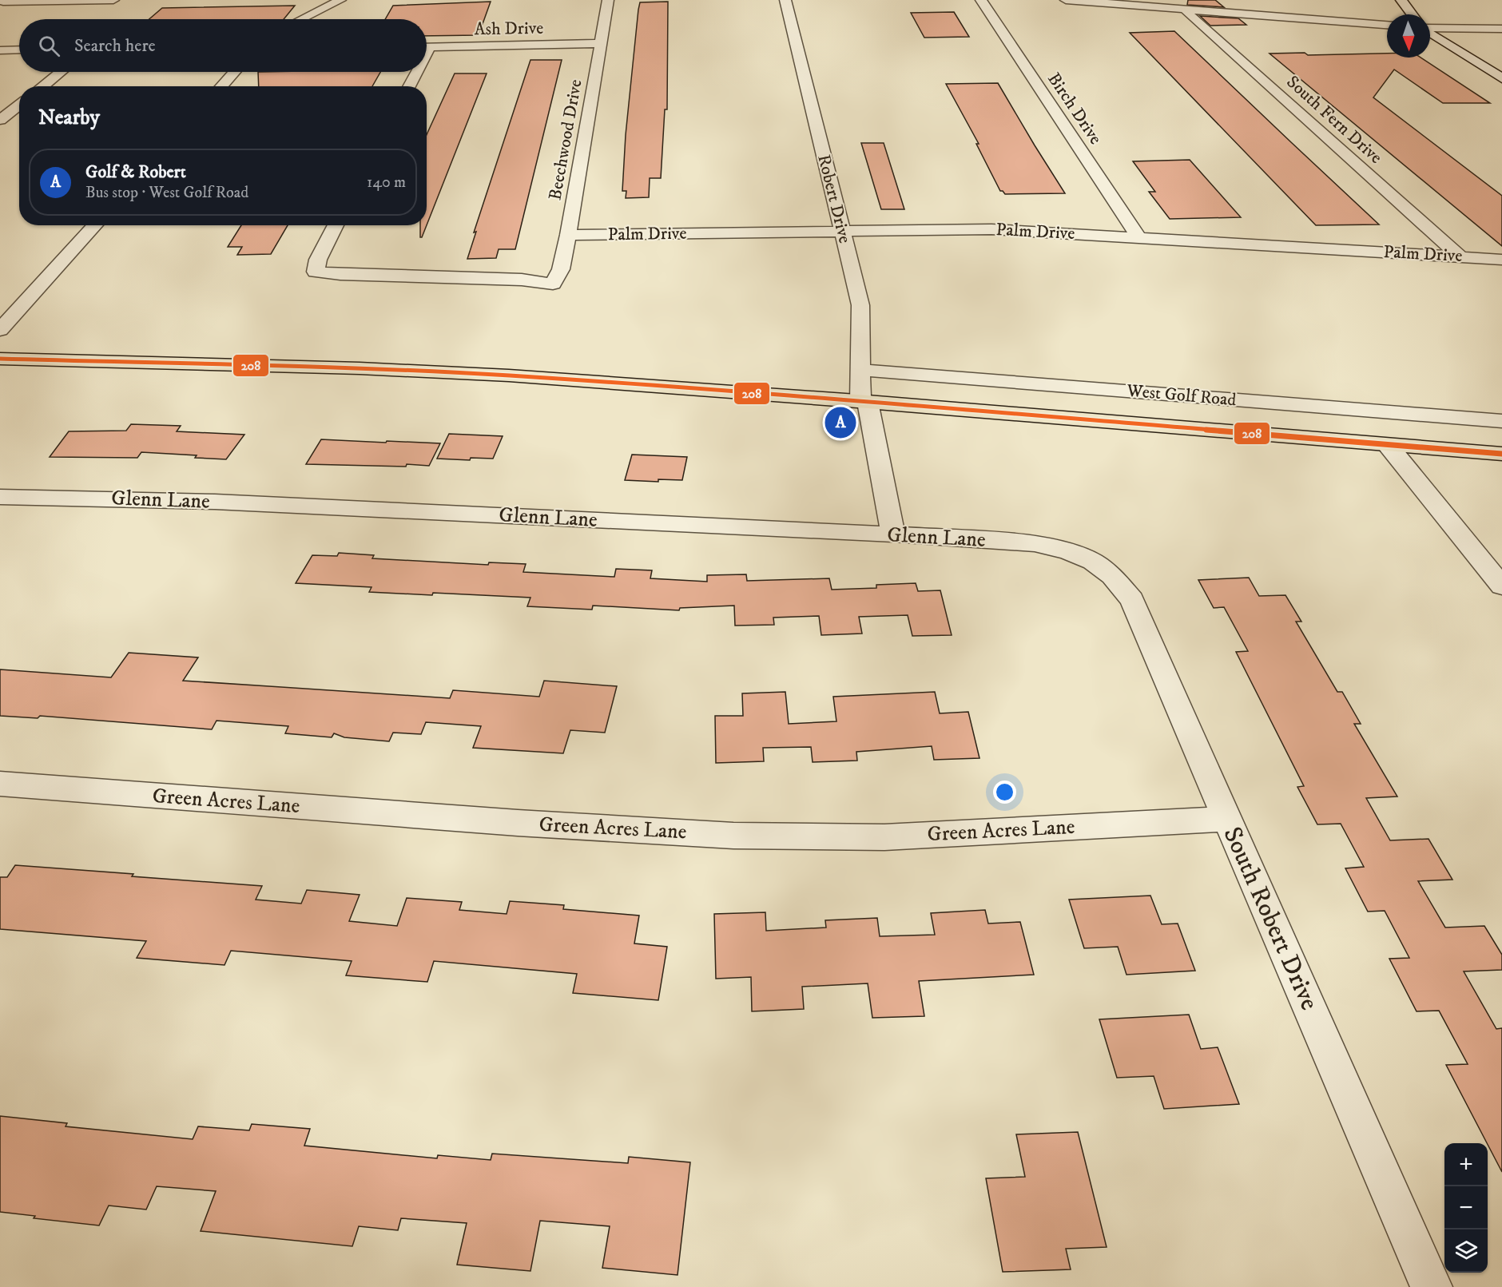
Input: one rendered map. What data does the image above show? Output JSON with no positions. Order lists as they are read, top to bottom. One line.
{"streets":{"main road":["West Golf Road"],"street":["Ash Drive","Birch Drive","South Fern Drive","Beechwood Drive","Robert Drive","Palm Drive","Glenn Lane","Green Acres Lane","South Robert Drive"]},"crossings":[["Ash Drive","Beechwood Drive"],["Birch Drive","Palm Drive"],["South Fern Drive","Palm Drive"],["Beechwood Drive","Palm Drive"],["Robert Drive","Palm Drive"],["Robert Drive","West Golf Road"],["Robert Drive","Glenn Lane"],["Glenn Lane","South Robert Drive"],["Green Acres Lane","South Robert Drive"]],"lines":["transit line 208"],"north":"bottom","page":{"search":"Search here","heading":"Nearby","list":[{"mark":"A","name":"Golf & Robert","note":"Bus stop · West Golf Road","value":"140 m"}],"pins":"A","map_buttons":["+","−"]}}
